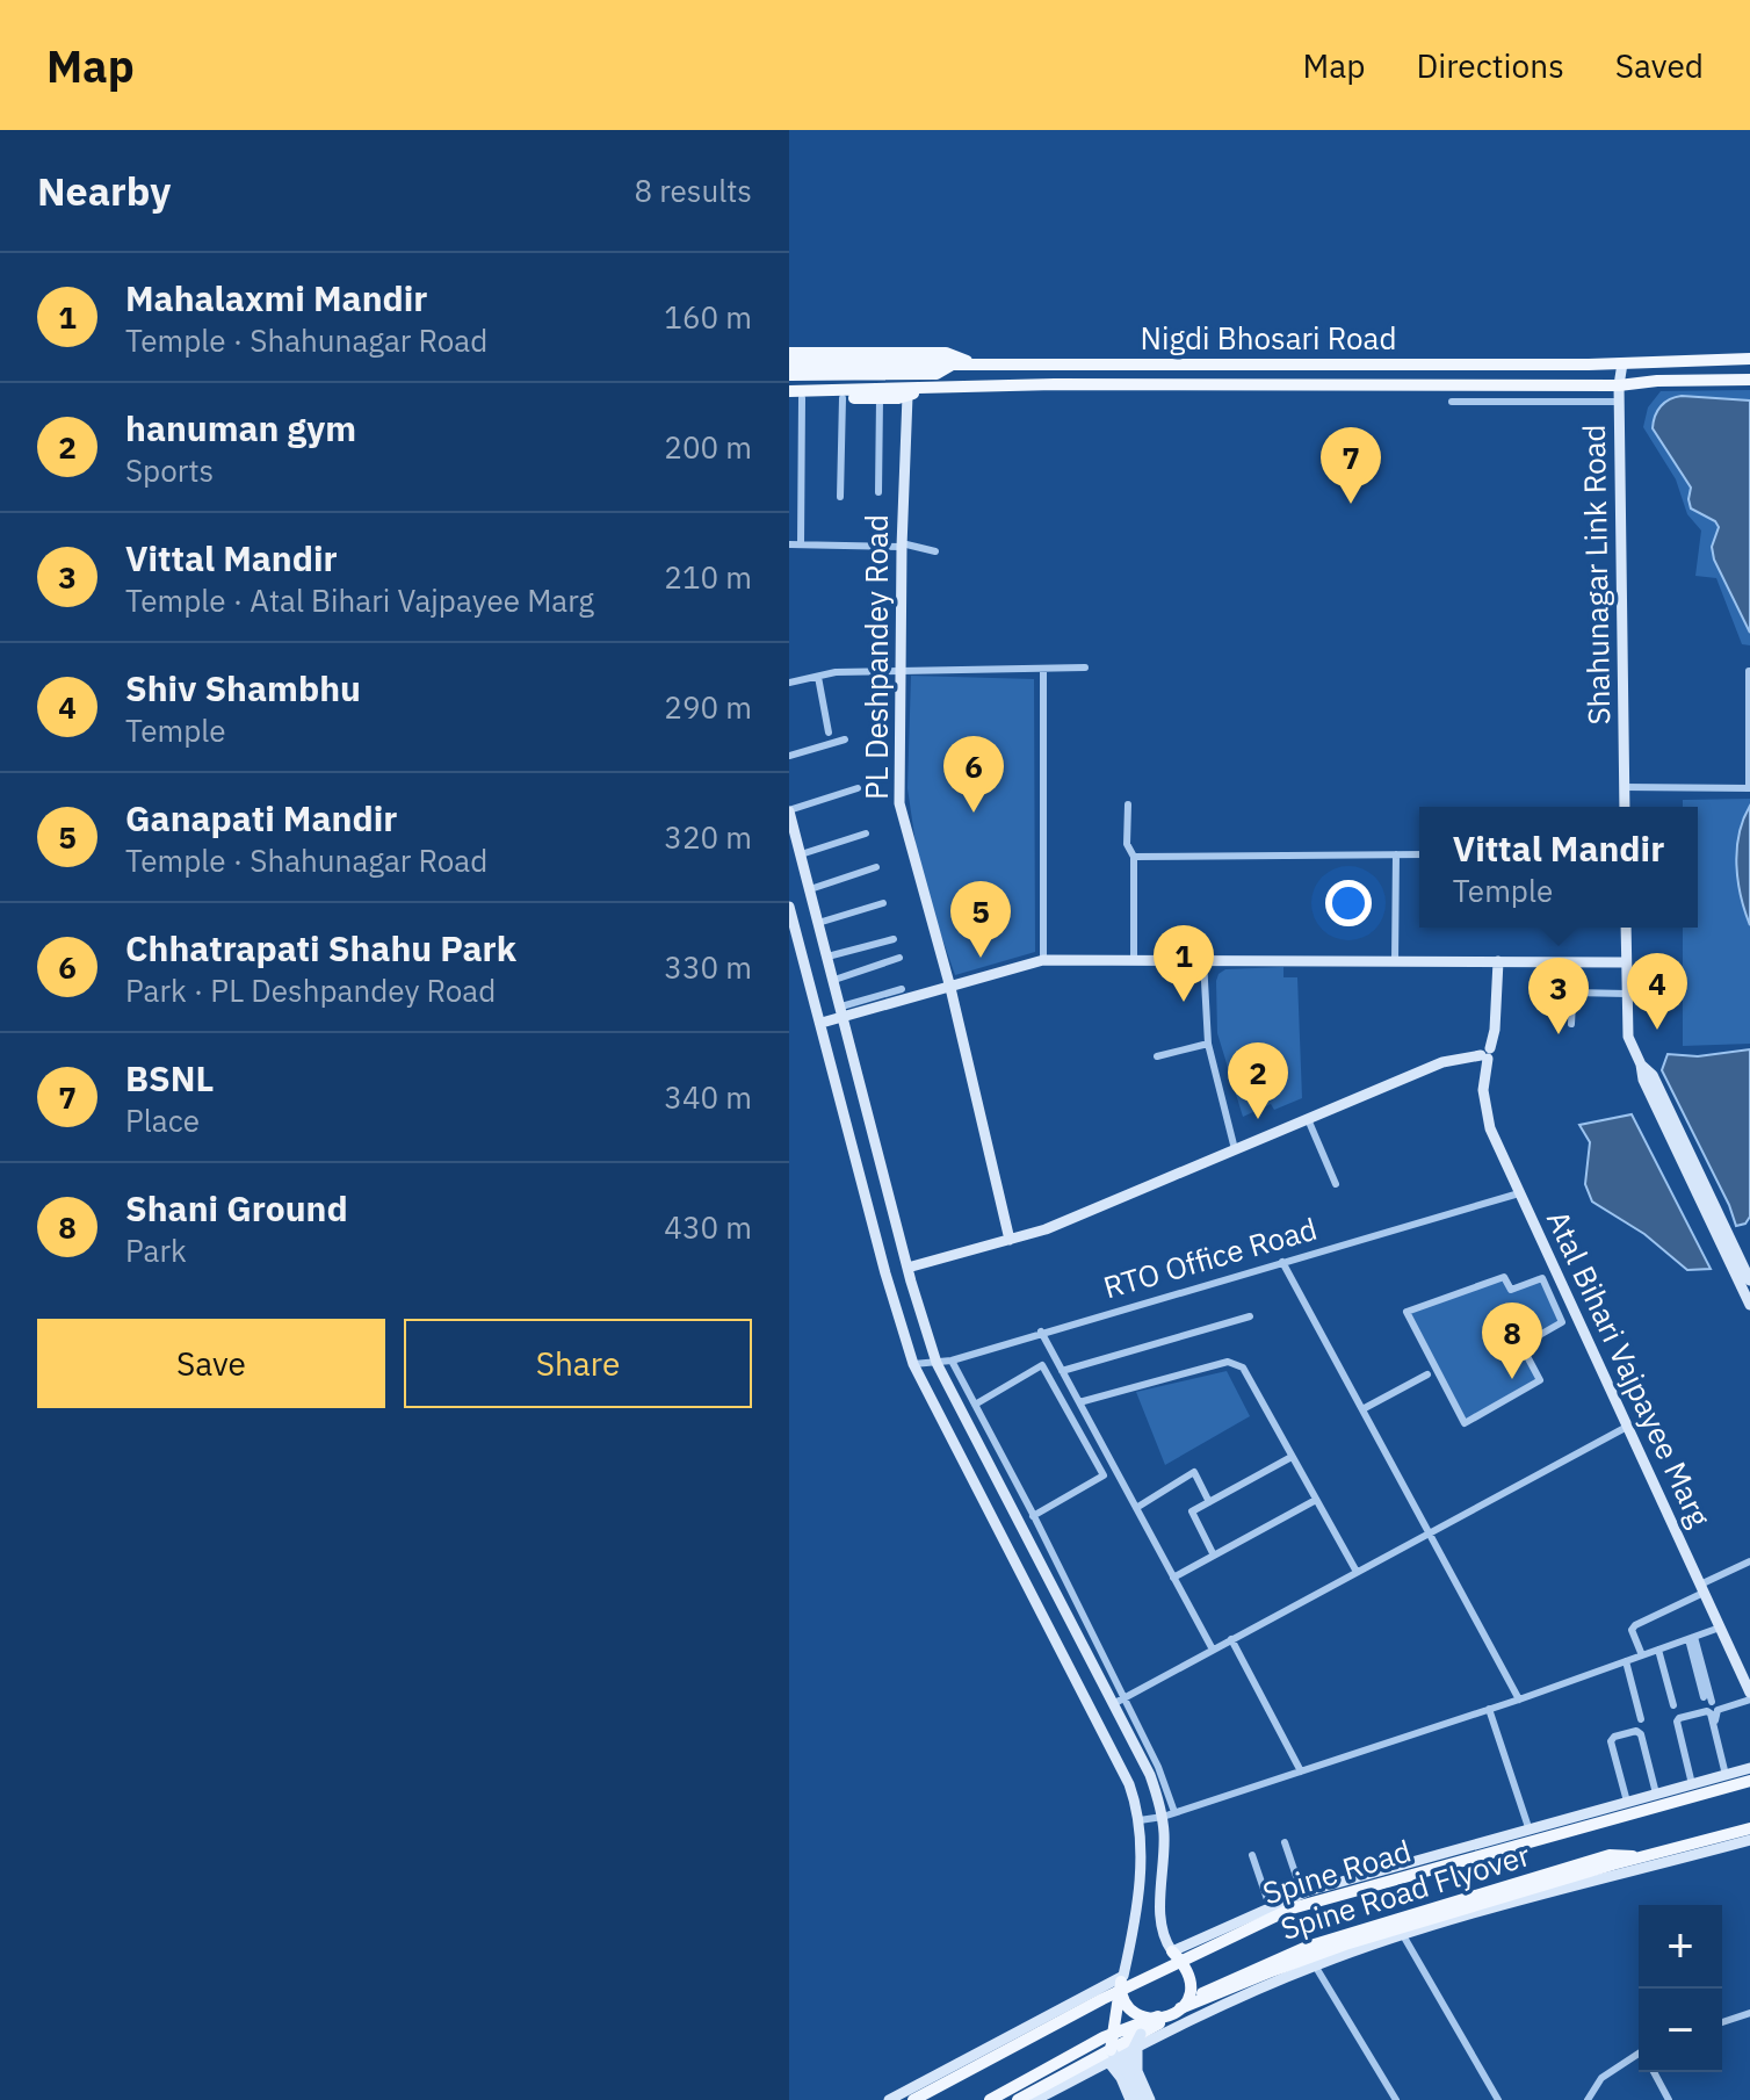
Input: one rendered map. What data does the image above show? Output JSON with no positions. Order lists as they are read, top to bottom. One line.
{"streets":{"main road":["Nigdi Bhosari Road","Spine Road","Spine Road Flyover"],"street":["Shahunagar Link Road","PL Deshpandey Road","RTO Office Road","Atal Bihari Vajpayee Marg"]},"crossings":[["Nigdi Bhosari Road","Shahunagar Link Road"],["RTO Office Road","Atal Bihari Vajpayee Marg"]],"page":{"header":"Map","nav":["Map","Directions","Saved"],"heading":["Nearby","8 results"],"list":[{"mark":"1","name":"Mahalaxmi Mandir","note":"Temple · Shahunagar Road","value":"160 m"},{"mark":"2","name":"hanuman gym","note":"Sports","value":"200 m"},{"mark":"3","name":"Vittal Mandir","note":"Temple · Atal Bihari Vajpayee Marg","value":"210 m"},{"mark":"4","name":"Shiv Shambhu","note":"Temple","value":"290 m"},{"mark":"5","name":"Ganapati Mandir","note":"Temple · Shahunagar Road","value":"320 m"},{"mark":"6","name":"Chhatrapati Shahu Park","note":"Park · PL Deshpandey Road","value":"330 m"},{"mark":"7","name":"BSNL","note":"Place","value":"340 m"},{"mark":"8","name":"Shani Ground","note":"Park","value":"430 m"}],"pins":["7","6","5","1","4","3","2","8"],"popup":["Vittal Mandir","Temple"],"buttons":["Save","Share"],"map_buttons":["+","−"]}}
